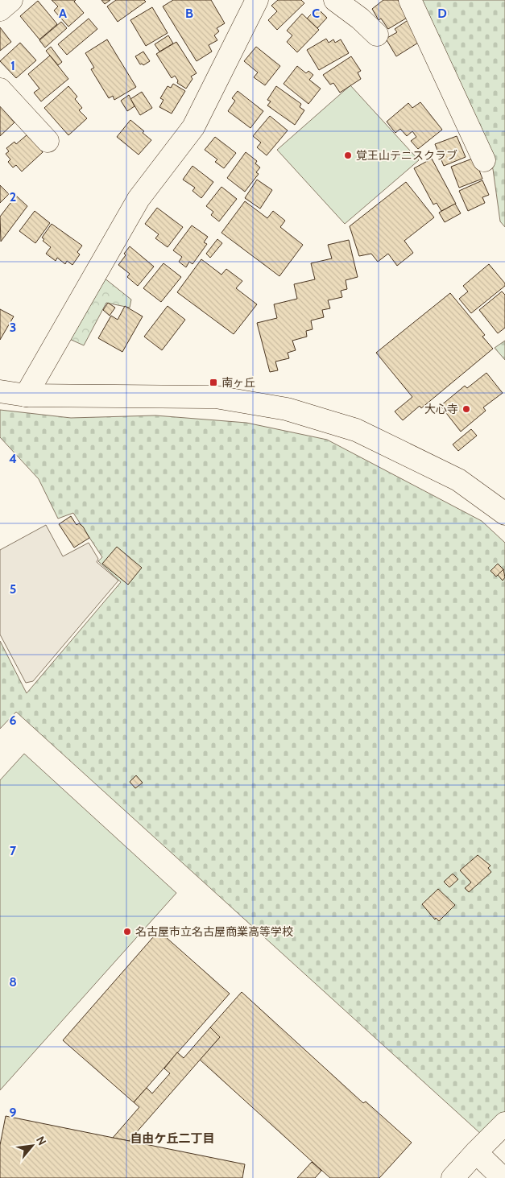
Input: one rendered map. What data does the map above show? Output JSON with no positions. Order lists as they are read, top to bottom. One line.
{"districts":["自由ケ丘二丁目"],"places":{"other":["覚王山テニスクラブ","大心寺","名古屋市立名古屋商業高等学校"],"transit":["南ヶ丘"]},"north":"top right","grid":{"columns":["A","B","C","D"],"rows":["1","2","3","4","5","6","7","8","9"]}}
